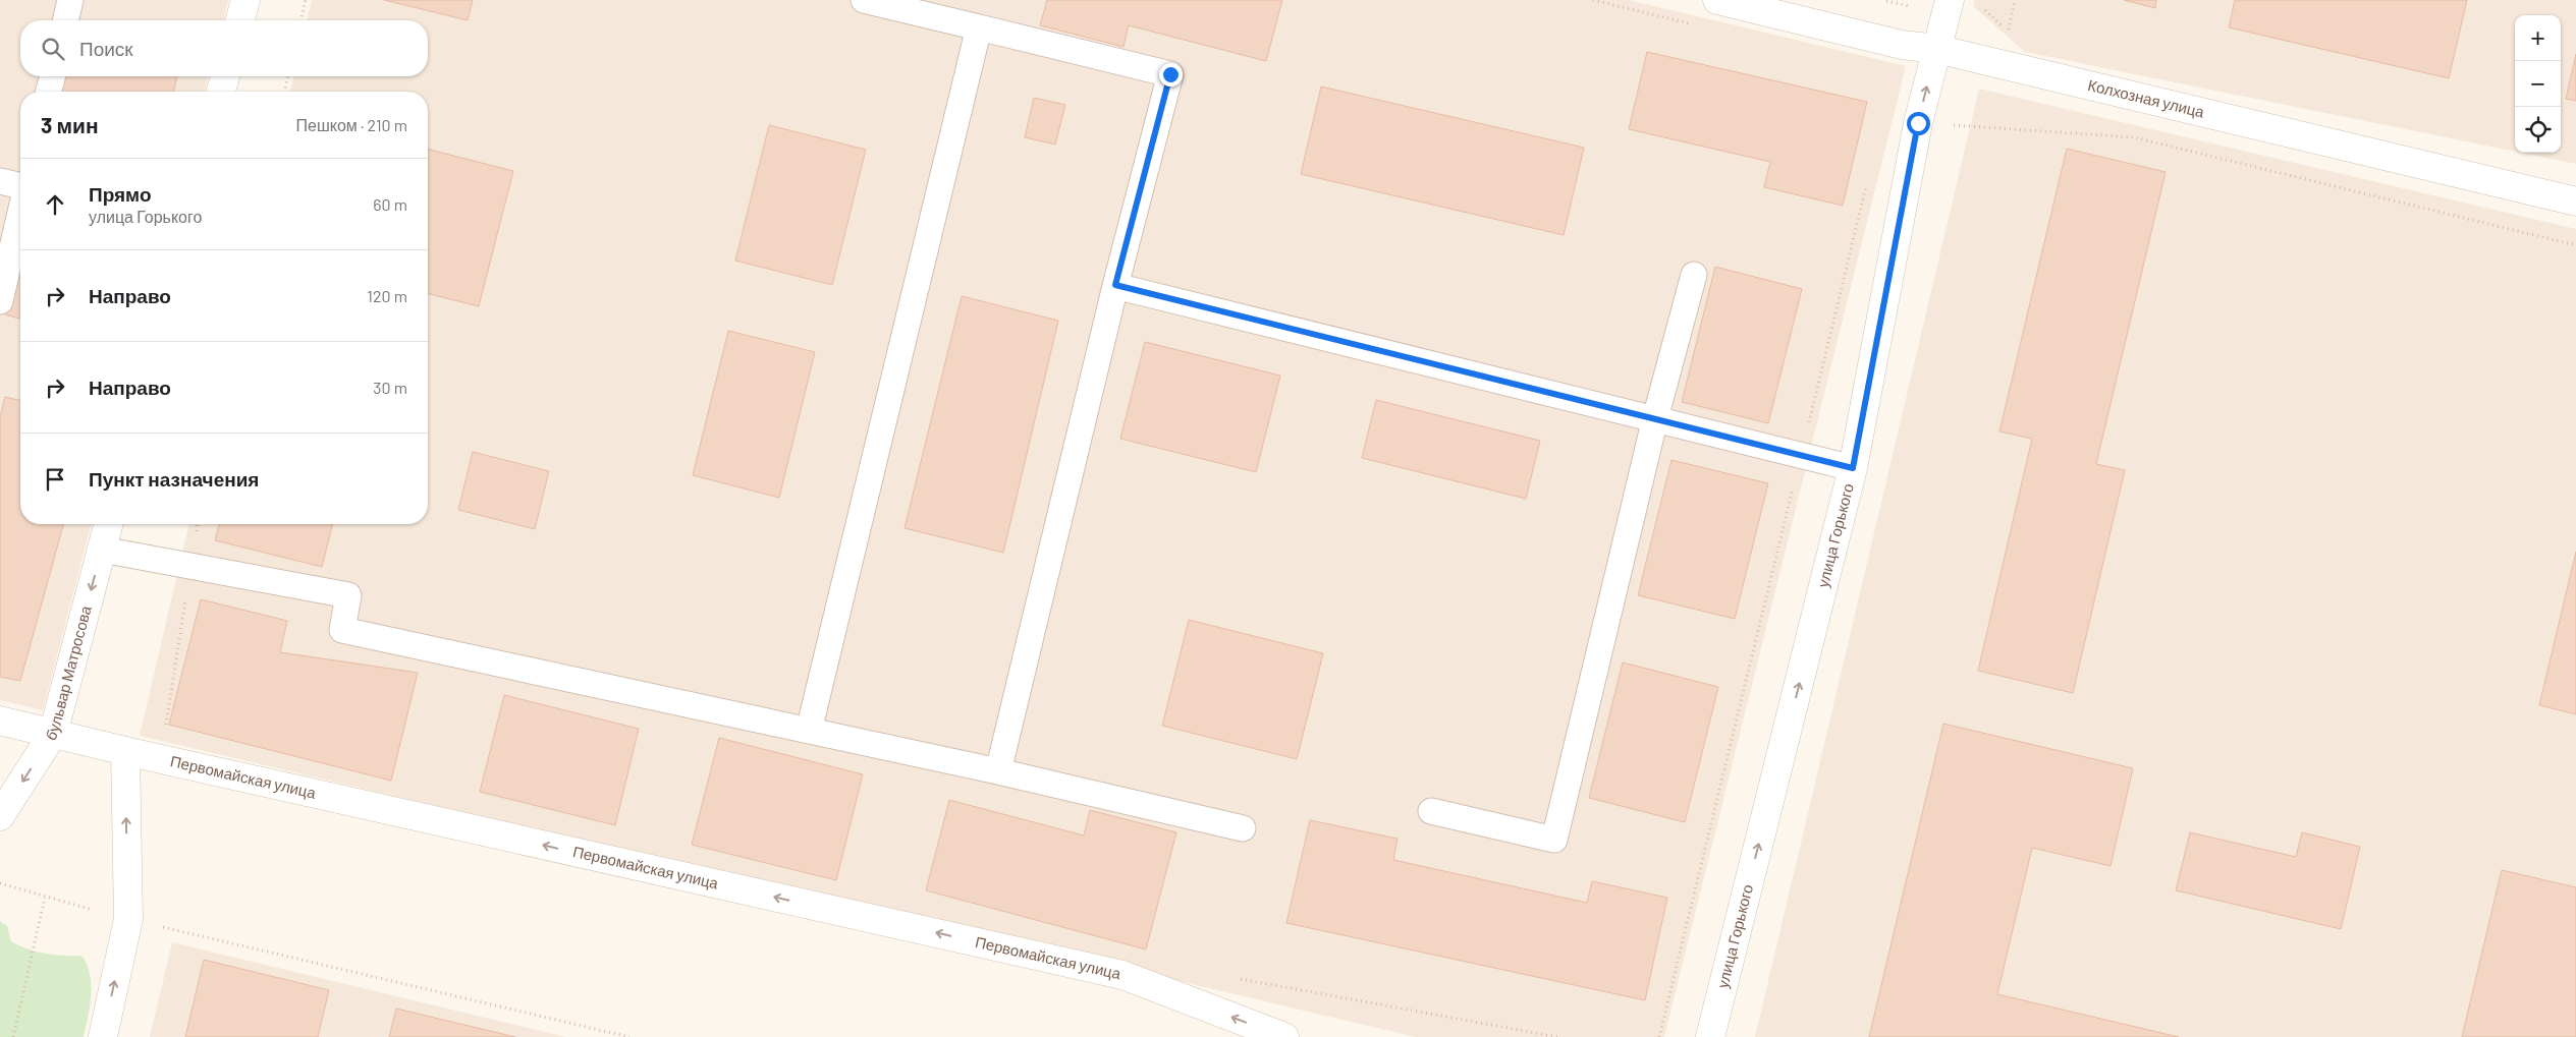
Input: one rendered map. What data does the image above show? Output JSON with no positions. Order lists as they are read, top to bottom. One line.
{"streets":{"street":["Колхозная улица","улица Горького","бульвар Матросова","Первомайская улица"]},"crossings":[["Колхозная улица","улица Горького"],["бульвар Матросова","Первомайская улица"]],"one_way":["улица Горького","Первомайская улица"],"page":{"map_buttons":["+","−"],"search":"Поиск","heading":["3 мин","Пешком · 210 m"],"list":[["Прямо","улица Горького","60 m"],["Направо","120 m"],["Направо","30 m"],"Пункт назначения"]}}
